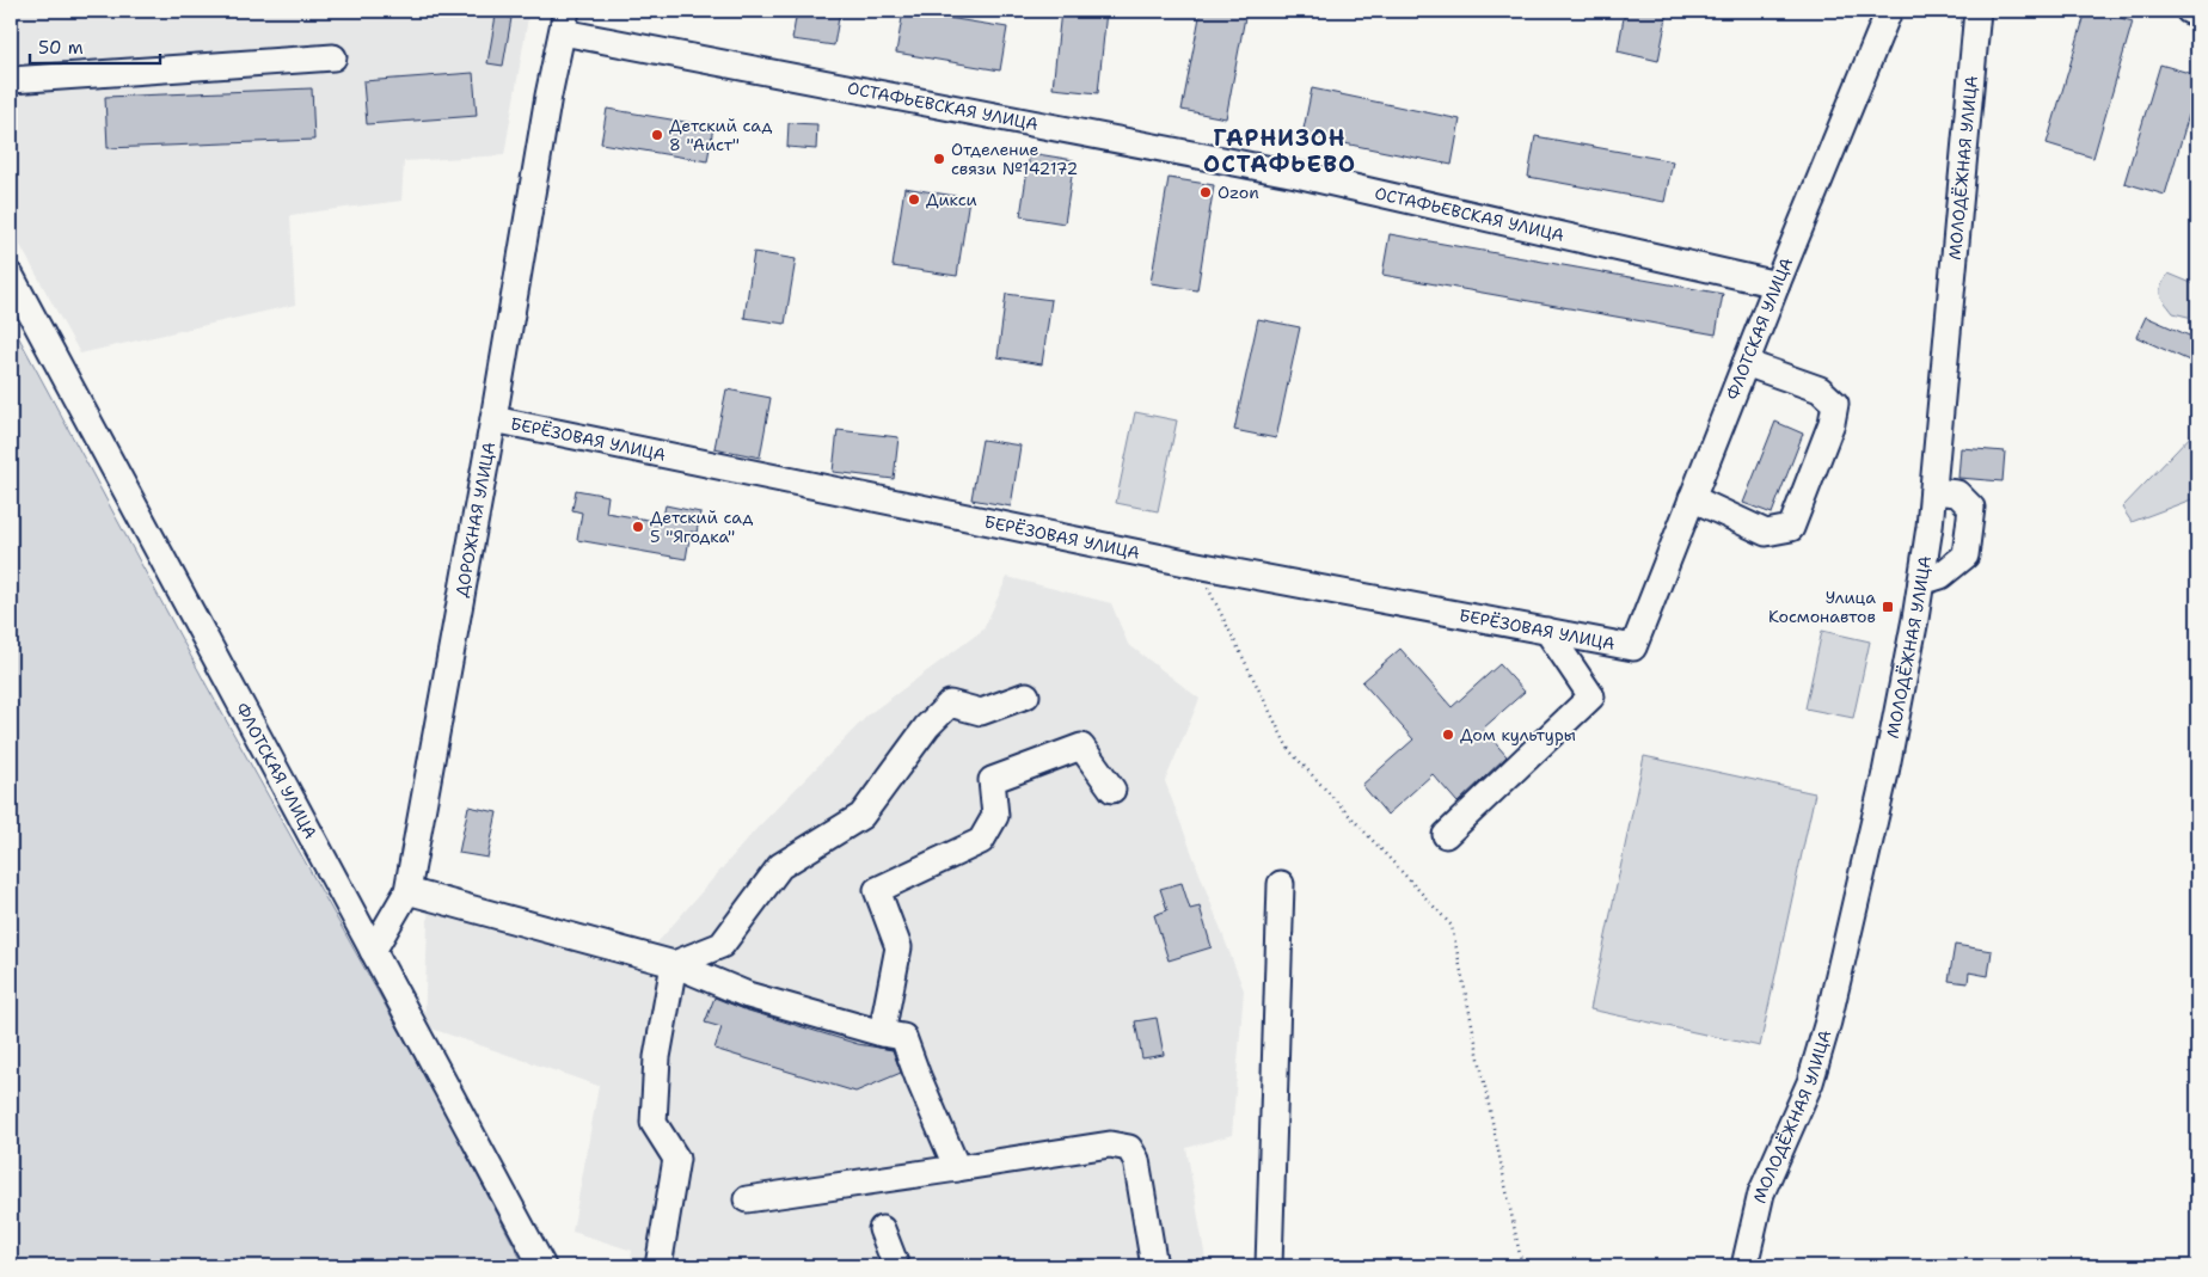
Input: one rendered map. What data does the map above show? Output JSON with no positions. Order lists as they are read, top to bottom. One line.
{"streets":{"street":["ОСТАФЬЕВСКАЯ УЛИЦА","МОЛОДЁЖНАЯ УЛИЦА","ФЛОТСКАЯ УЛИЦА","БЕРЁЗОВАЯ УЛИЦА","ДОРОЖНАЯ УЛИЦА"]},"crossings":[["ОСТАФЬЕВСКАЯ УЛИЦА","ФЛОТСКАЯ УЛИЦА"],["ОСТАФЬЕВСКАЯ УЛИЦА","ДОРОЖНАЯ УЛИЦА"],["ФЛОТСКАЯ УЛИЦА","БЕРЁЗОВАЯ УЛИЦА"],["ФЛОТСКАЯ УЛИЦА","ДОРОЖНАЯ УЛИЦА"],["БЕРЁЗОВАЯ УЛИЦА","ДОРОЖНАЯ УЛИЦА"]],"districts":["ГАРНИЗОН ОСТАФЬЕВО"],"places":{"other":["Детский сад 8 \"Аист\"","Отделение связи №142172","Ozon","Дикси","Детский сад 5 \"Ягодка\"","Дом культуры"],"transit":["Улица Космонавтов"]},"scale_bar":"50 m"}
